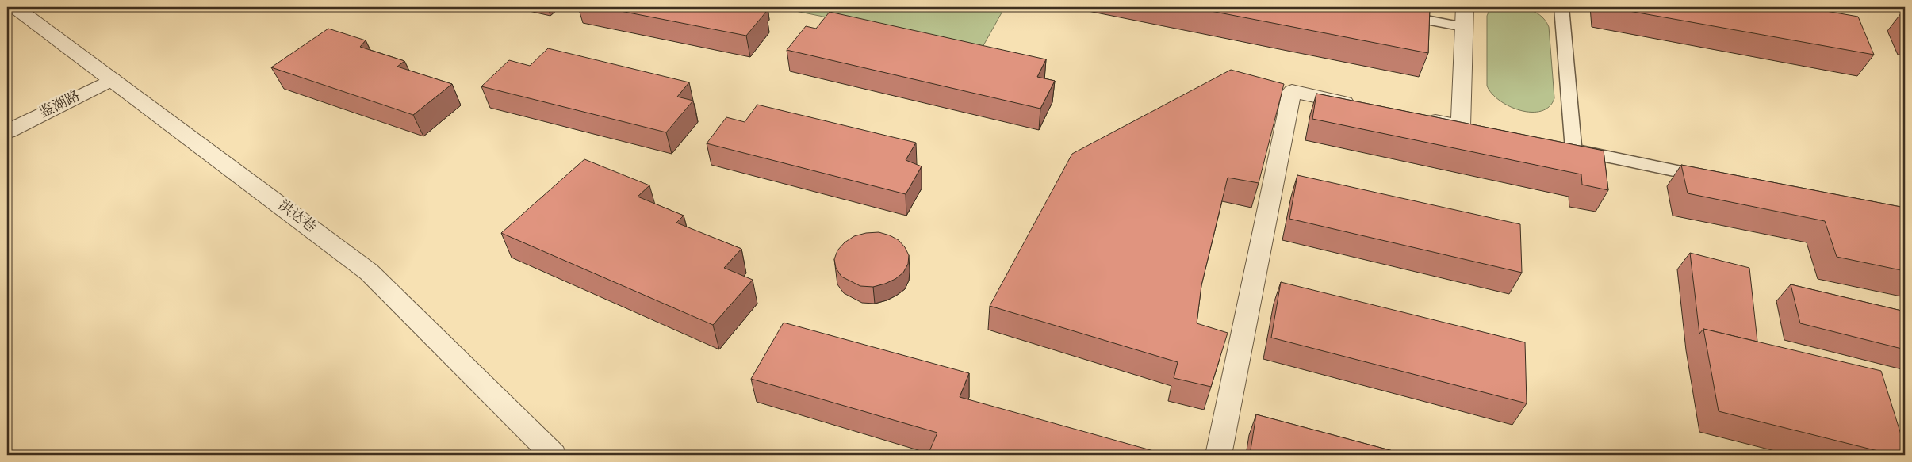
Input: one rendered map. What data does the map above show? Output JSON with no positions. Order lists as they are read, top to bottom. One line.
{"streets":{"street":["鉴湖路","洪达巷"]},"crossings":[["鉴湖路","洪达巷"]]}
